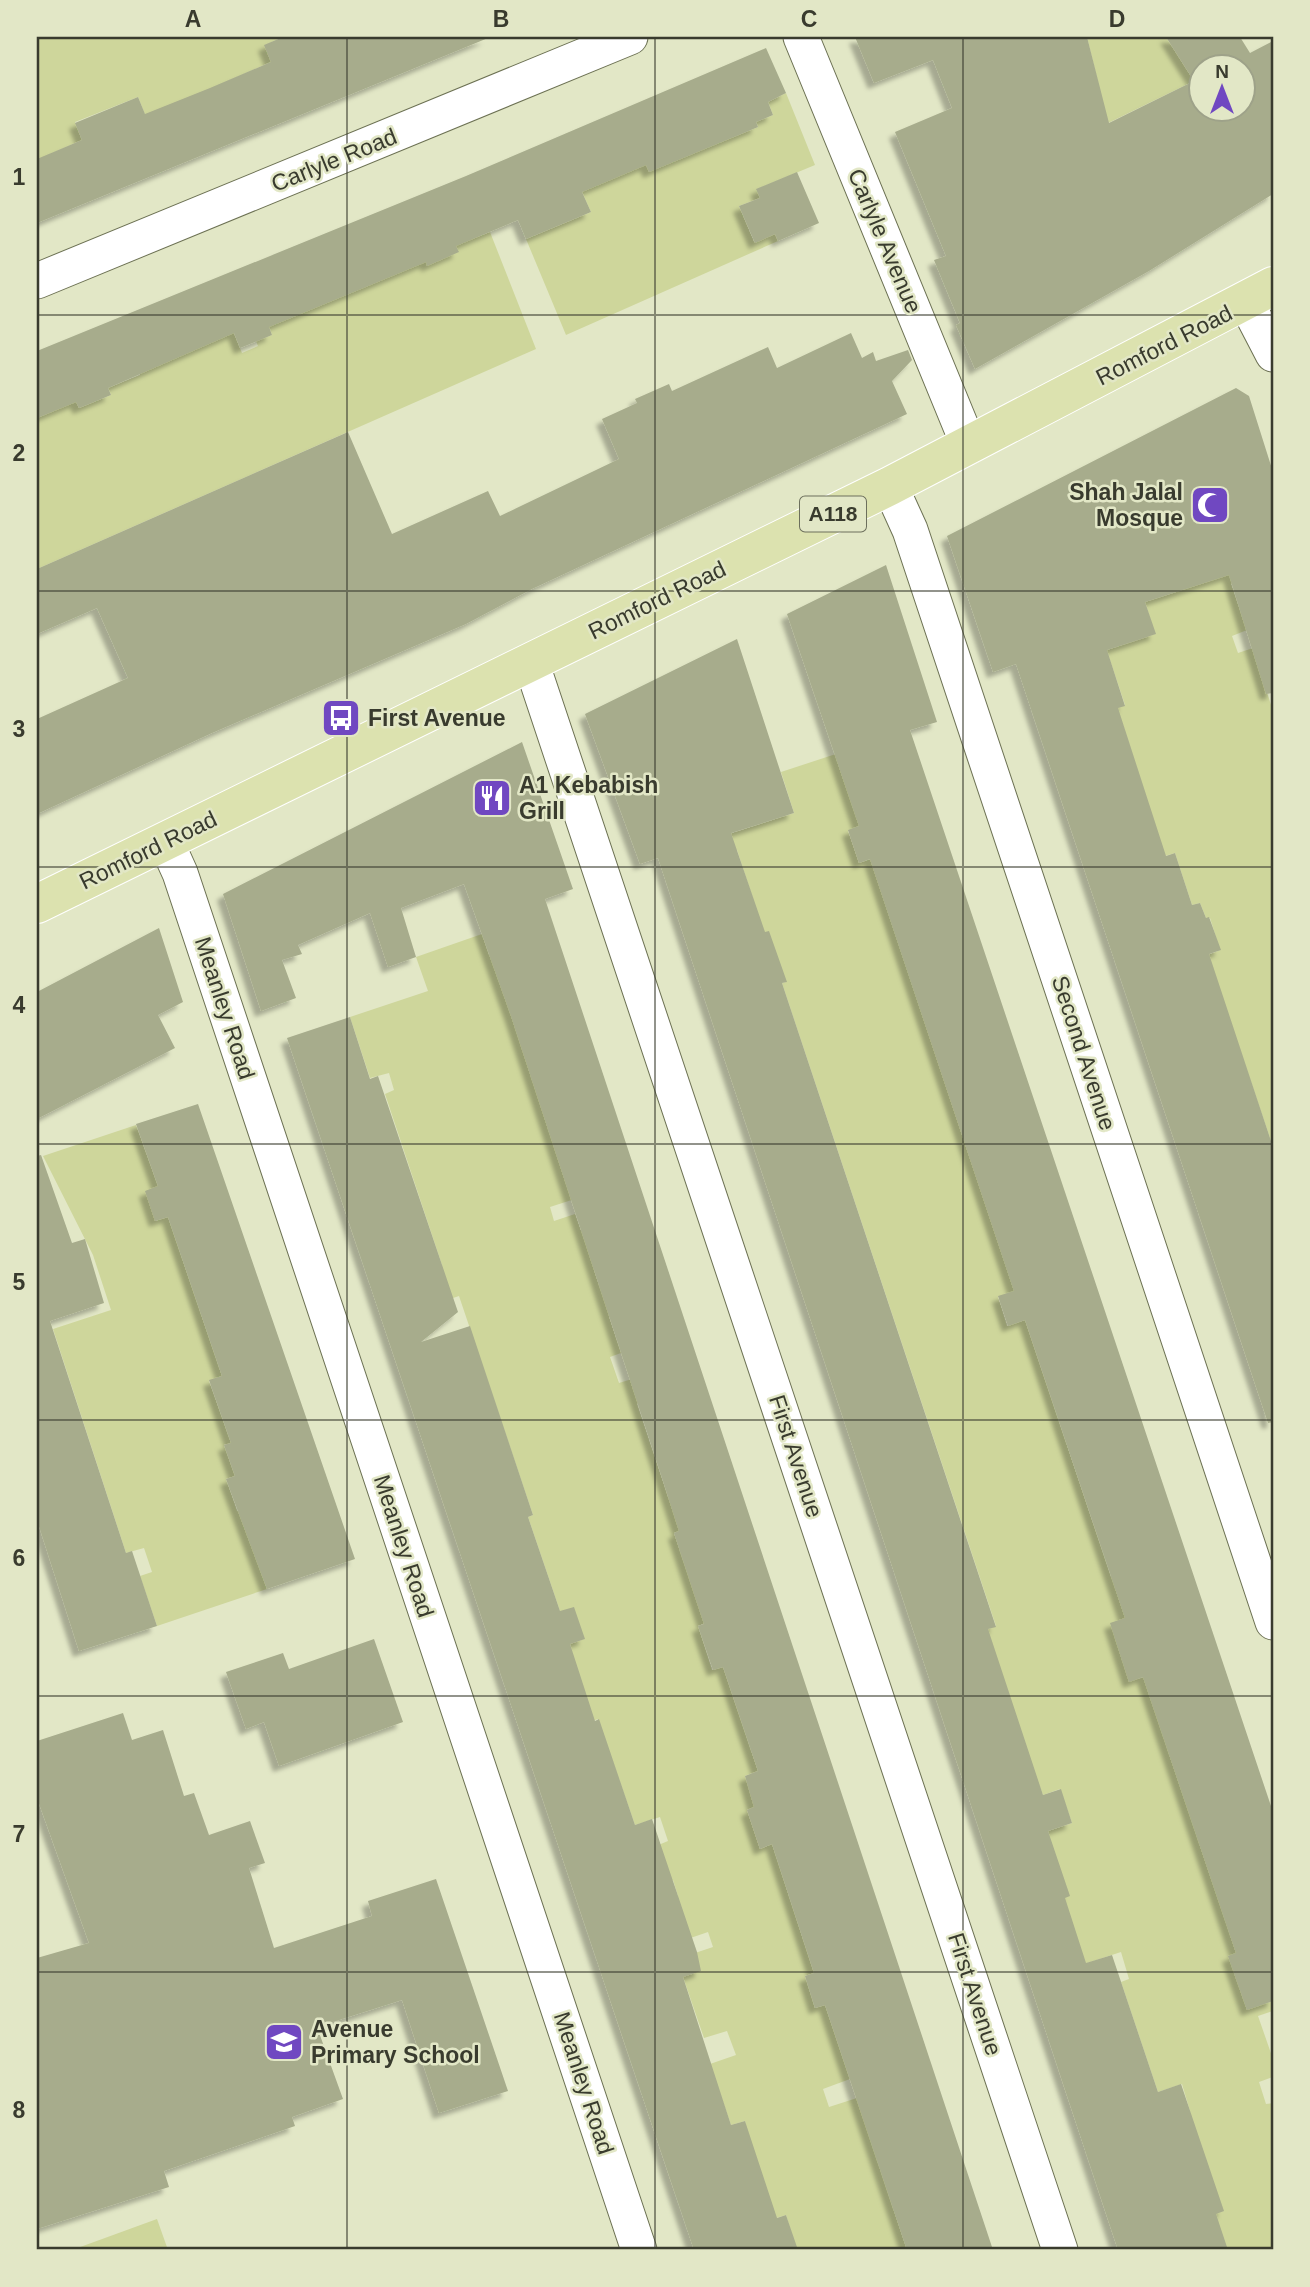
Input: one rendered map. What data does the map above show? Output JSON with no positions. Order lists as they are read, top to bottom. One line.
{"streets":{"main road":["Romford Road","A118"],"street":["Carlyle Road","Carlyle Avenue","Meanley Road","Second Avenue","First Avenue"]},"crossings":[["Carlyle Avenue","Romford Road"],["Romford Road","Meanley Road"],["Romford Road","Second Avenue"],["Romford Road","First Avenue"]],"places":{"mosque":["Shah Jalal Mosque"],"bus stop":["First Avenue"],"restaurant":["A1 Kebabish Grill"],"school or university":["Avenue Primary School"]},"north":"top","grid":{"columns":["A","B","C","D"],"rows":["1","2","3","4","5","6","7","8"]}}
